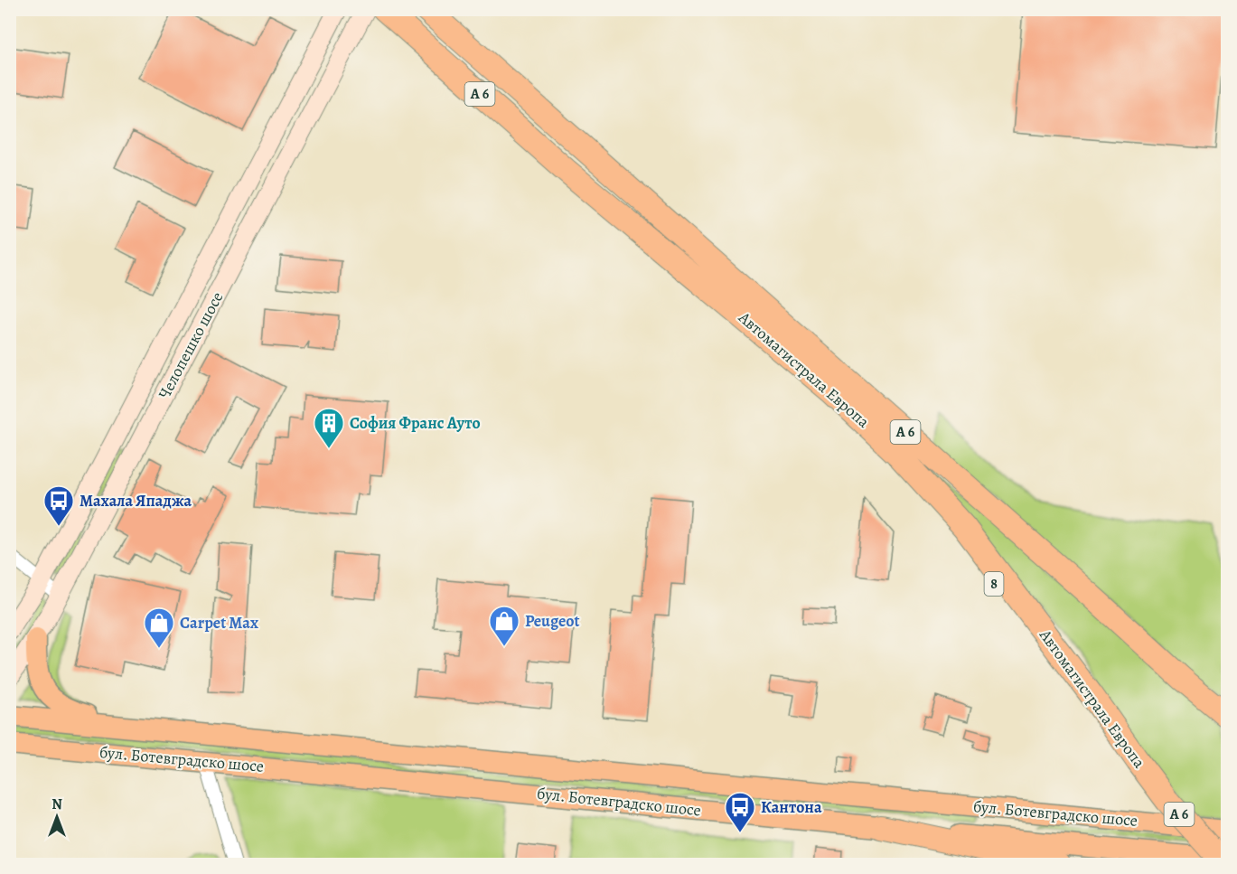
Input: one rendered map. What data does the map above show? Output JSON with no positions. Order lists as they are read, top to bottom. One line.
{"streets":{"highway":["A 6","Автомагистрала Европа","8"],"main road":["Челопешко шосе","бул. Ботевградско шосе"]},"crossings":[["A 6","8"],["Автомагистрала Европа","8"]],"places":{"building":["София Франс Ауто"],"bus stop":["Махала Япаджа","Кантона"],"shop":["Peugeot","Carpet Max"]},"north":"top"}
